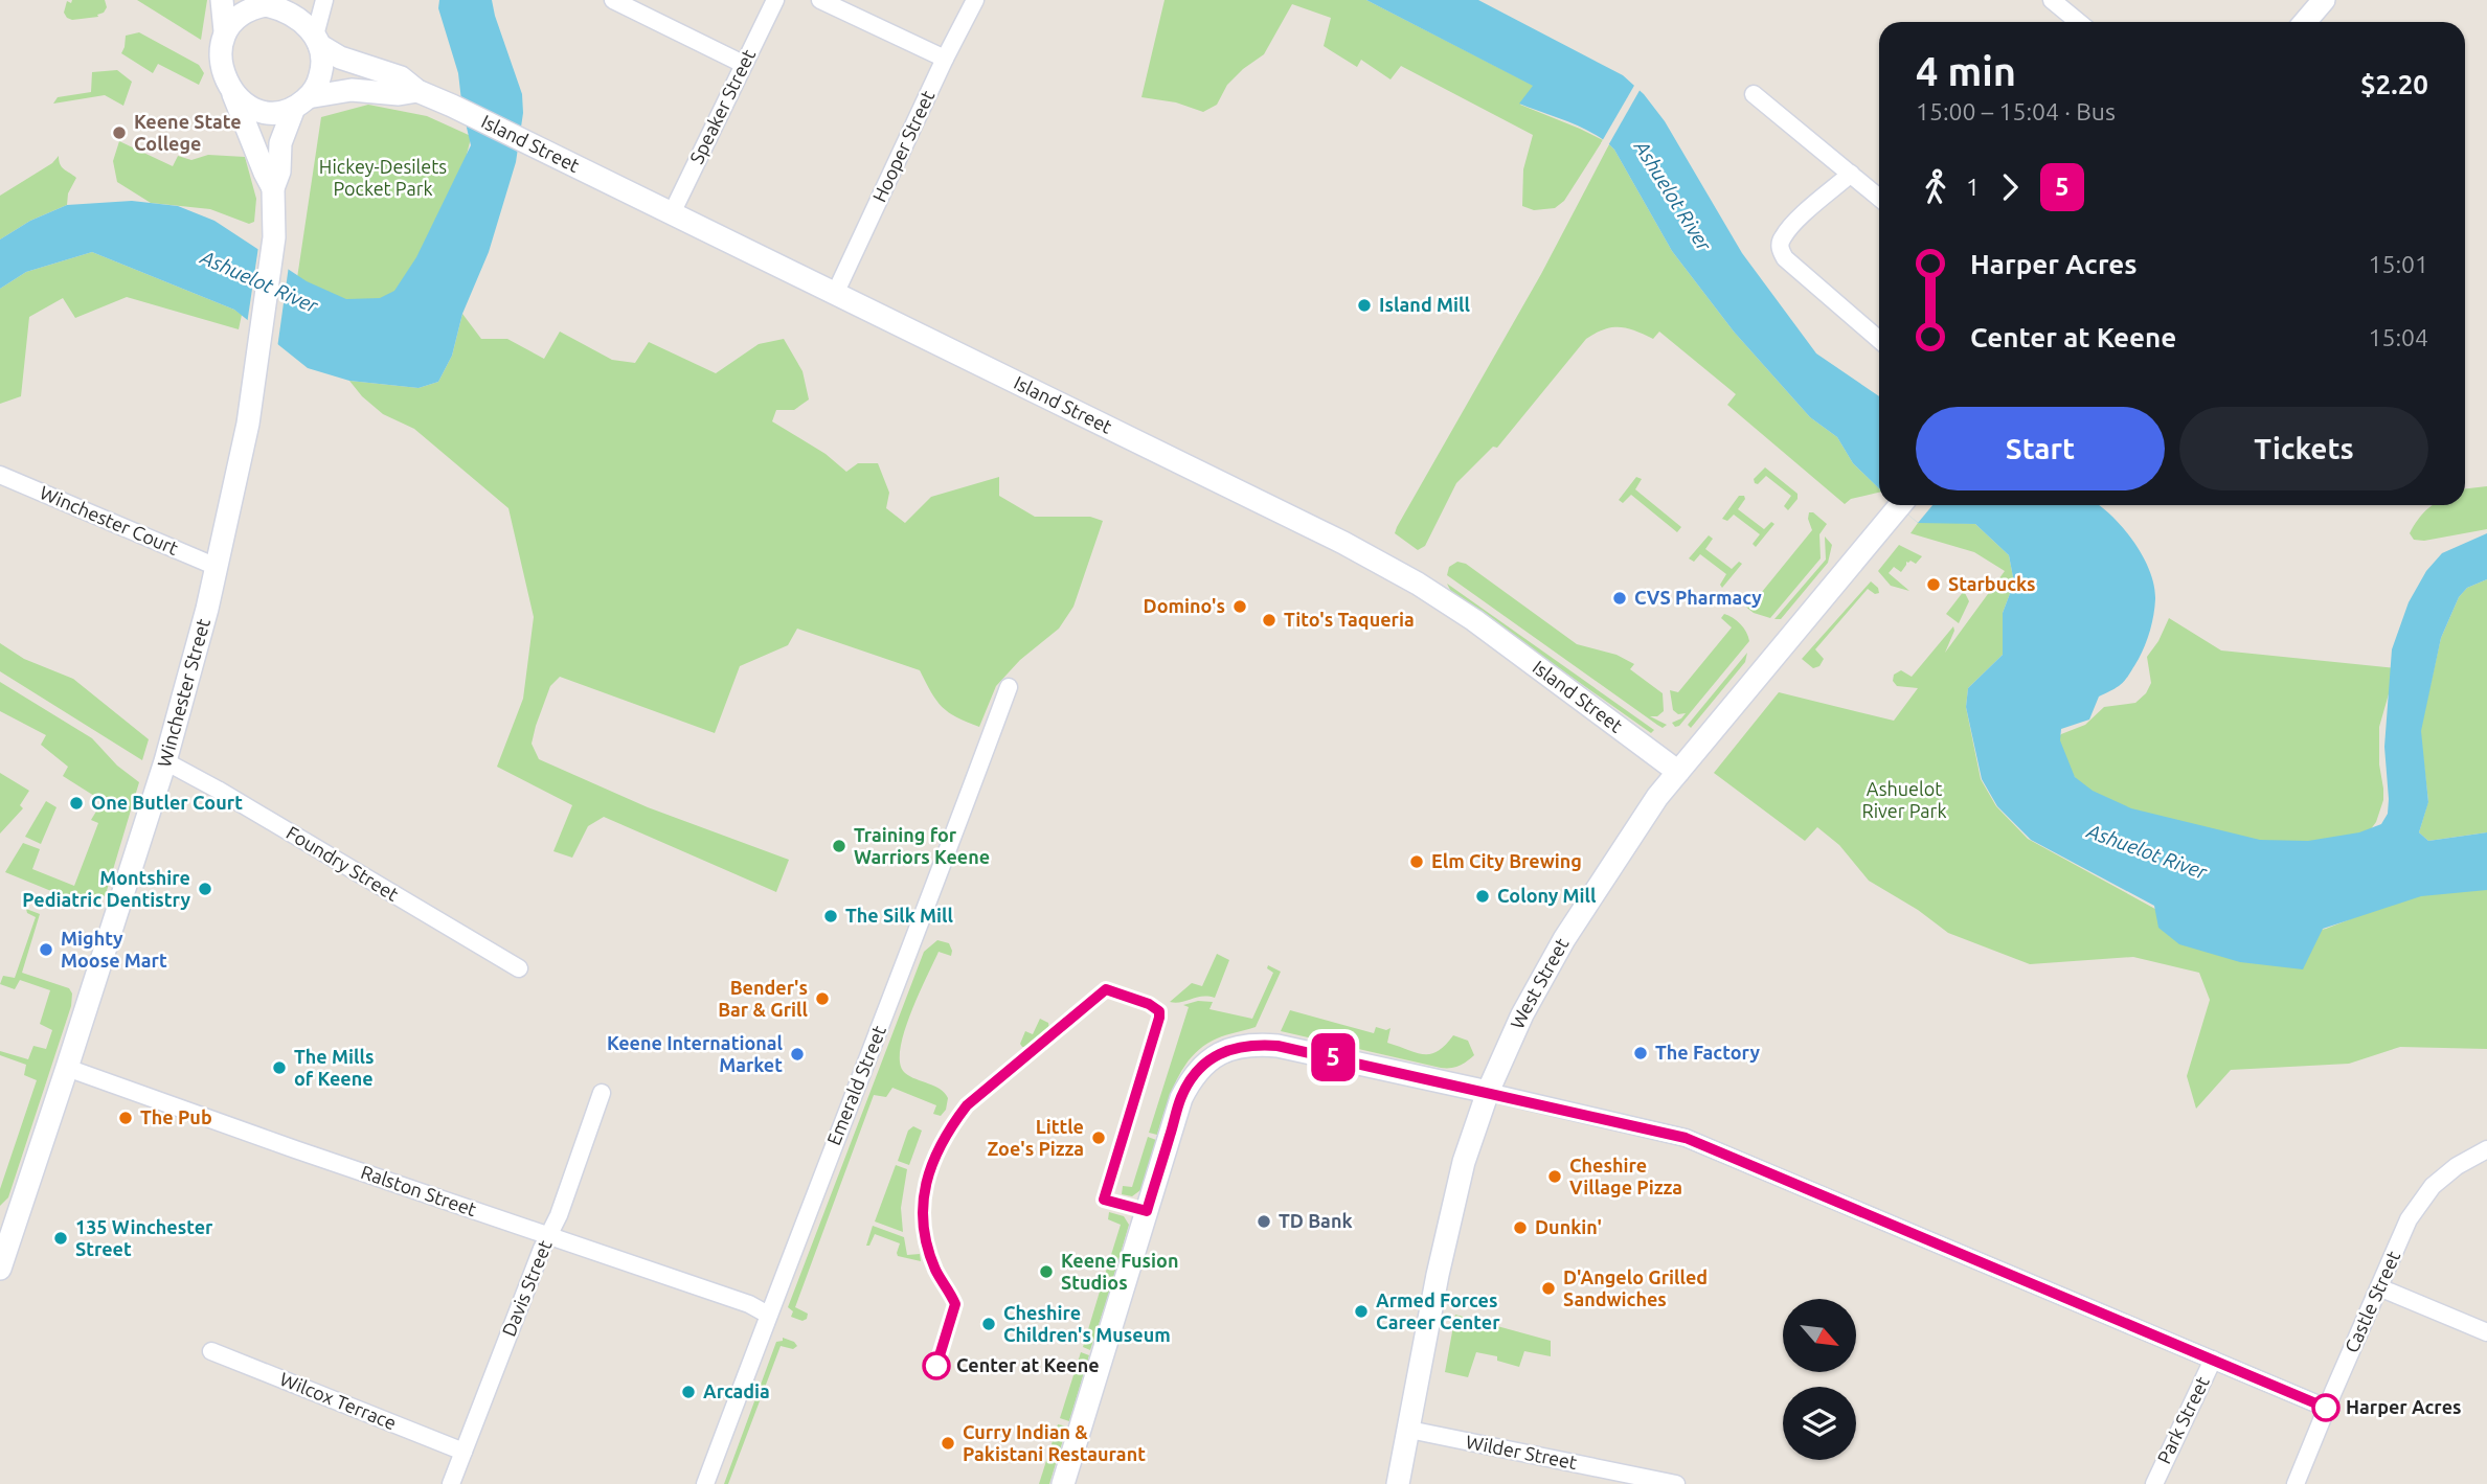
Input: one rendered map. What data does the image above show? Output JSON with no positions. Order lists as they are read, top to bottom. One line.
{"streets":{"street":["Speaker Street","Island Street","Hooper Street","Winchester Court","Winchester Street","Foundry Street","West Street","Emerald Street","Ralston Street","Davis Street","Castle Street","Wilcox Terrace","Park Street","Wilder Street"]},"crossings":[["Speaker Street","Island Street"],["Island Street","Hooper Street"],["Island Street","Winchester Street"],["Island Street","West Street"],["Winchester Court","Winchester Street"],["Winchester Street","Foundry Street"],["Winchester Street","Ralston Street"],["West Street","Wilder Street"],["Emerald Street","Ralston Street"],["Ralston Street","Davis Street"],["Davis Street","Wilcox Terrace"]],"water":["Ashuelot River"],"parks":["Hickey-Desilets Pocket Park","Ashuelot River Park"],"places":["Keene State College","Island Mill","Starbucks","CVS Pharmacy","Domino's","Tito's Taqueria","One Butler Court","Training for Warriors Keene","Elm City Brewing","Montshire Pediatric Dentistry","Colony Mill","The Silk Mill","Mighty Moose Mart","Bender's Bar & Grill","The Factory","Keene International Market","The Mills of Keene","The Pub","Little Zoe's Pizza","Cheshire Village Pizza","TD Bank","Dunkin'","135 Winchester Street","Keene Fusion Studios","D'Angelo Grilled Sandwiches","Armed Forces Career Center","Cheshire Children's Museum","Center at Keene","Arcadia","Harper Acres","Curry Indian & Pakistani Restaurant"],"lines":["bus line 5"],"north":"bottom right","page":{"on_map":"5","heading":["4 min","15:00 – 15:04 · Bus","$2.20"],"legs":["1","5"],"list":[{"name":"Harper Acres","value":"15:01"},{"name":"Center at Keene","value":"15:04"}],"buttons":["Start","Tickets"]}}
